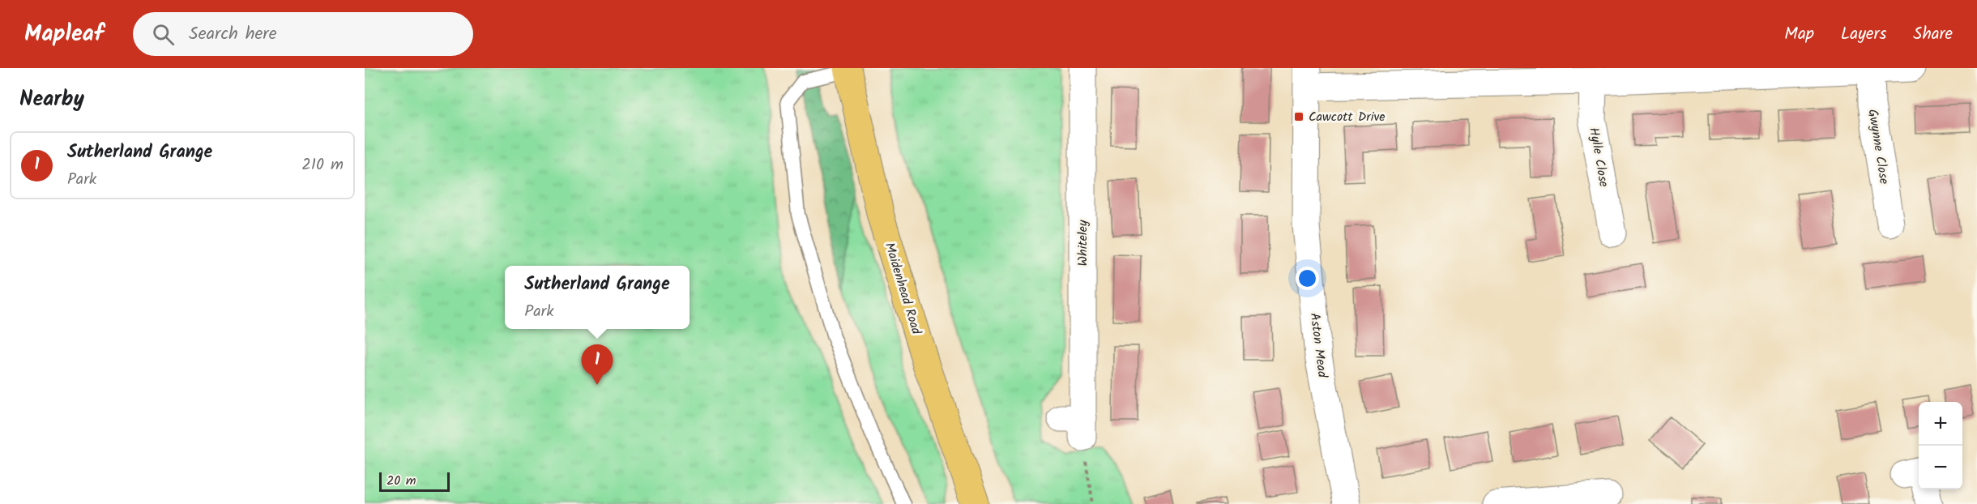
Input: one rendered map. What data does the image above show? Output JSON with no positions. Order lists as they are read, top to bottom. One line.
{"streets":{"main road":["Maidenhead Road"],"street":["Gwynne Close","Hylle Close","Whiteley","Aston Mead"]},"places":{"transit":["Cawcott Drive"]},"scale_bar":"20 m","page":{"header":"Mapleaf","search":"Search here","nav":["Map","Layers","Share"],"heading":"Nearby","list":[{"mark":"1","name":"Sutherland Grange","note":"Park","value":"210 m"}],"popup":["Sutherland Grange","Park"],"pins":"1","map_buttons":["+","−"],"scale":"20 m"}}
